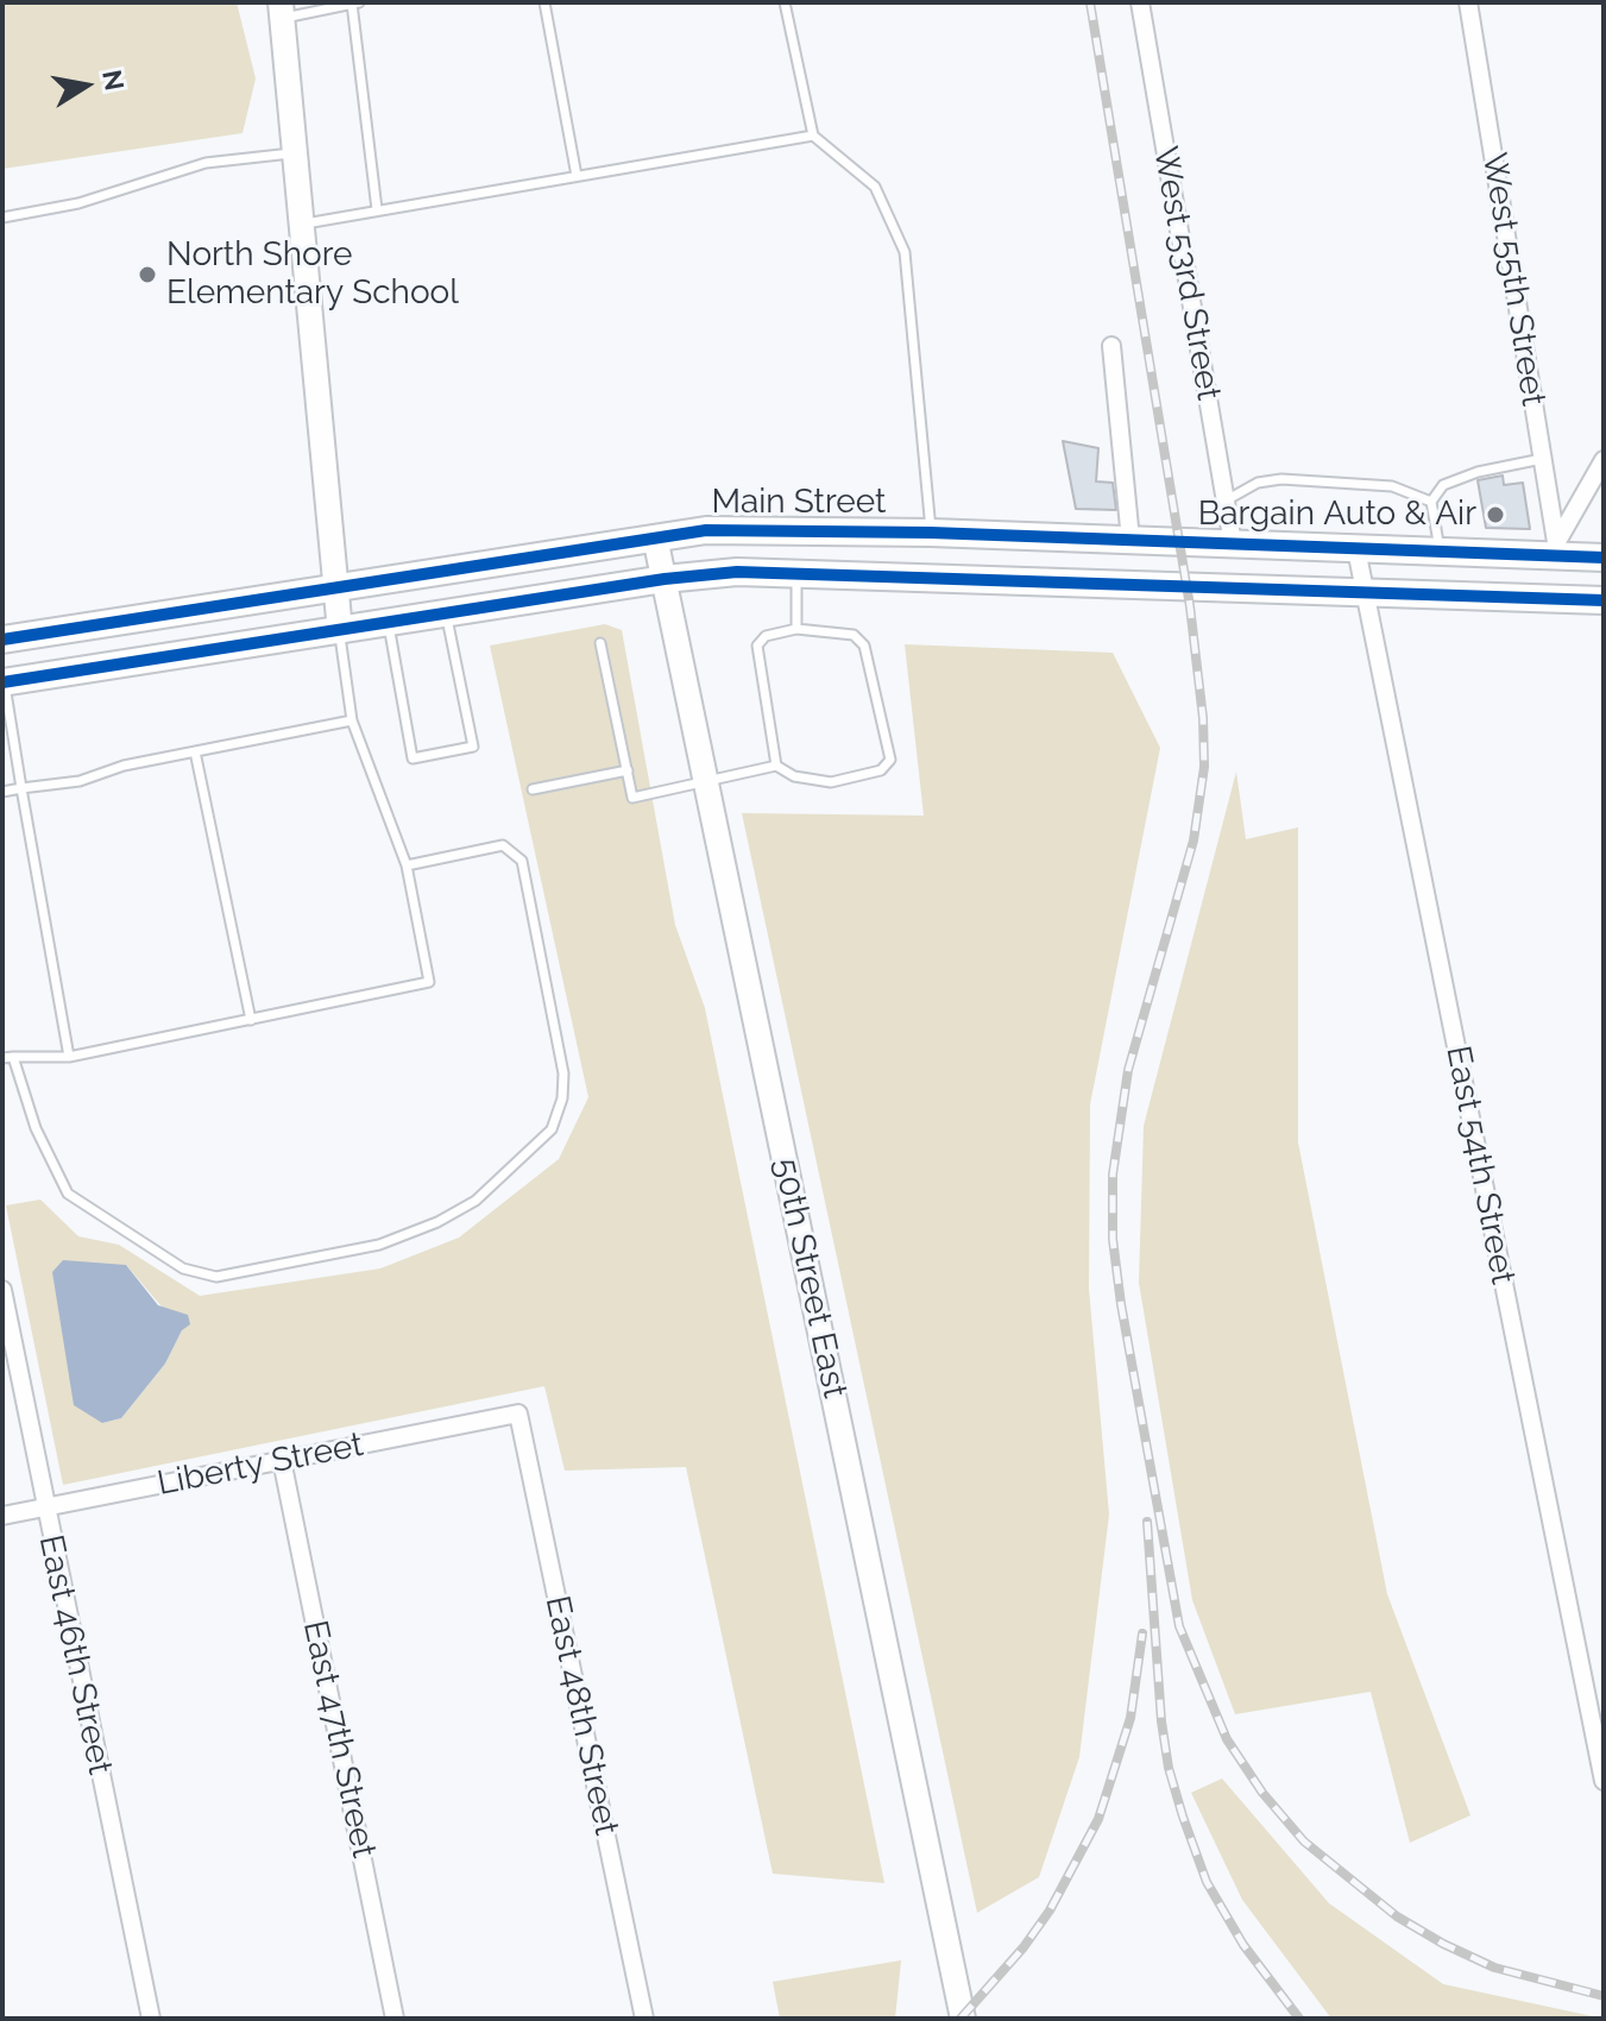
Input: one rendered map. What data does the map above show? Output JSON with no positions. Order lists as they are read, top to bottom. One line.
{"streets":{"main road":["Main Street"],"street":["West 53rd Street","West 55th Street","East 54th Street","50th Street East","Liberty Street","East 46th Street","East 48th Street","East 47th Street"]},"crossings":[["West 53rd Street","Main Street"],["West 55th Street","Main Street"],["Main Street","East 54th Street"],["Main Street","50th Street East"],["Liberty Street","East 46th Street"],["Liberty Street","East 48th Street"],["Liberty Street","East 47th Street"]],"places":["North Shore Elementary School","Bargain Auto & Air"],"north":"right"}
